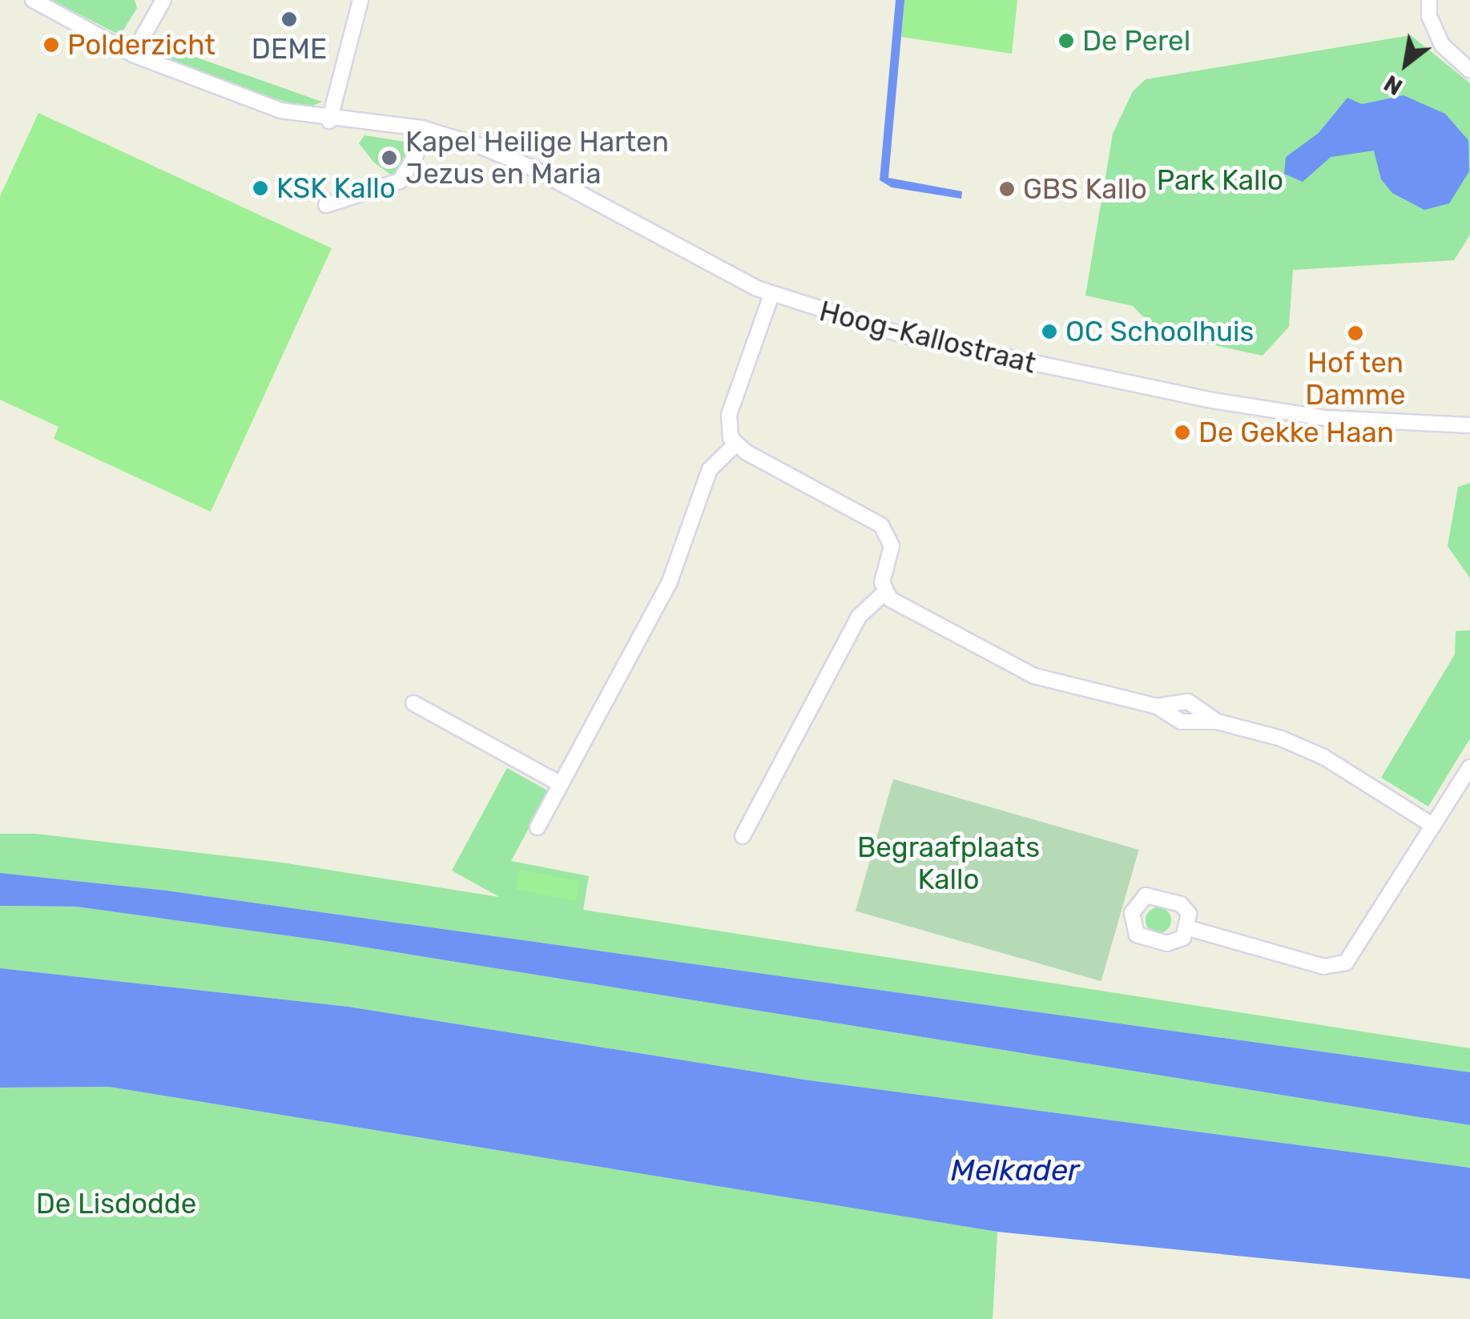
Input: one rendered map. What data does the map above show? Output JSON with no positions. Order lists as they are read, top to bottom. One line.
{"streets":{"street":["Hoog-Kallostraat"]},"water":["Melkader"],"parks":["Park Kallo","Begraafplaats Kallo","De Lisdodde"],"places":["DEME","De Perel","Polderzicht","Kapel Heilige Harten Jezus en Maria","KSK Kallo","GBS Kallo","OC Schoolhuis","Hof ten Damme","De Gekke Haan"],"north":"bottom left"}
